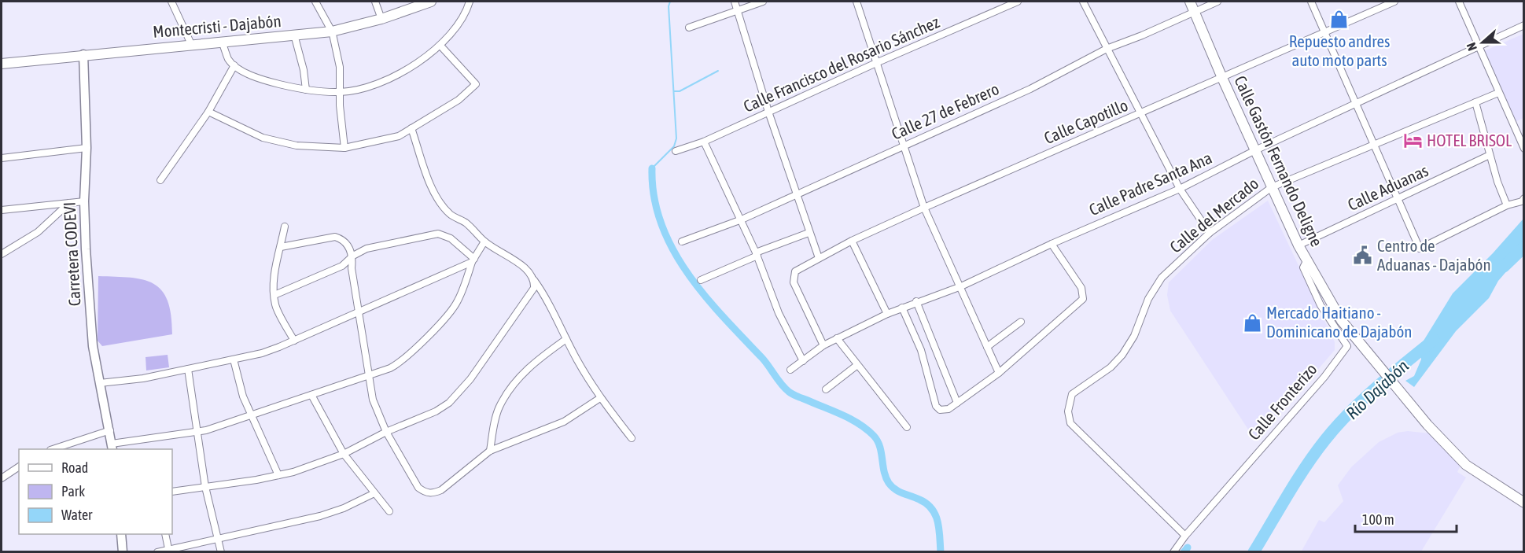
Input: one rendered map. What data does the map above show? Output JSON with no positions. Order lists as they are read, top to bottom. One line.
{"streets":{"main road":["Montecristi - Dajabón","Calle Gastón Fernando Deligne"],"street":["Calle Francisco del Rosario Sánchez","Calle 27 de Febrero","Calle Capotillo","Calle Padre Santa Ana","Calle Aduanas","Calle del Mercado","Carretera CODEVI","Calle Fronterizo"]},"crossings":[["Montecristi - Dajabón","Carretera CODEVI"],["Calle 27 de Febrero","Calle Gastón Fernando Deligne"],["Calle Capotillo","Calle Gastón Fernando Deligne"],["Calle Capotillo","Calle Padre Santa Ana"],["Calle Gastón Fernando Deligne","Calle Padre Santa Ana"],["Calle Gastón Fernando Deligne","Calle Aduanas"],["Calle Gastón Fernando Deligne","Calle del Mercado"],["Calle Gastón Fernando Deligne","Calle Fronterizo"],["Calle del Mercado","Calle Fronterizo"]],"water":["Río Dajabón"],"places":{"shop":["Repuesto andres auto moto parts","Mercado Haitiano - Dominicano de Dajabón"],"hotel":["HOTEL BRISOL"],"public building":["Centro de Aduanas - Dajabón"]},"legend":["Road","Park","Water"],"scale_bar":"100 m","north":"left"}
